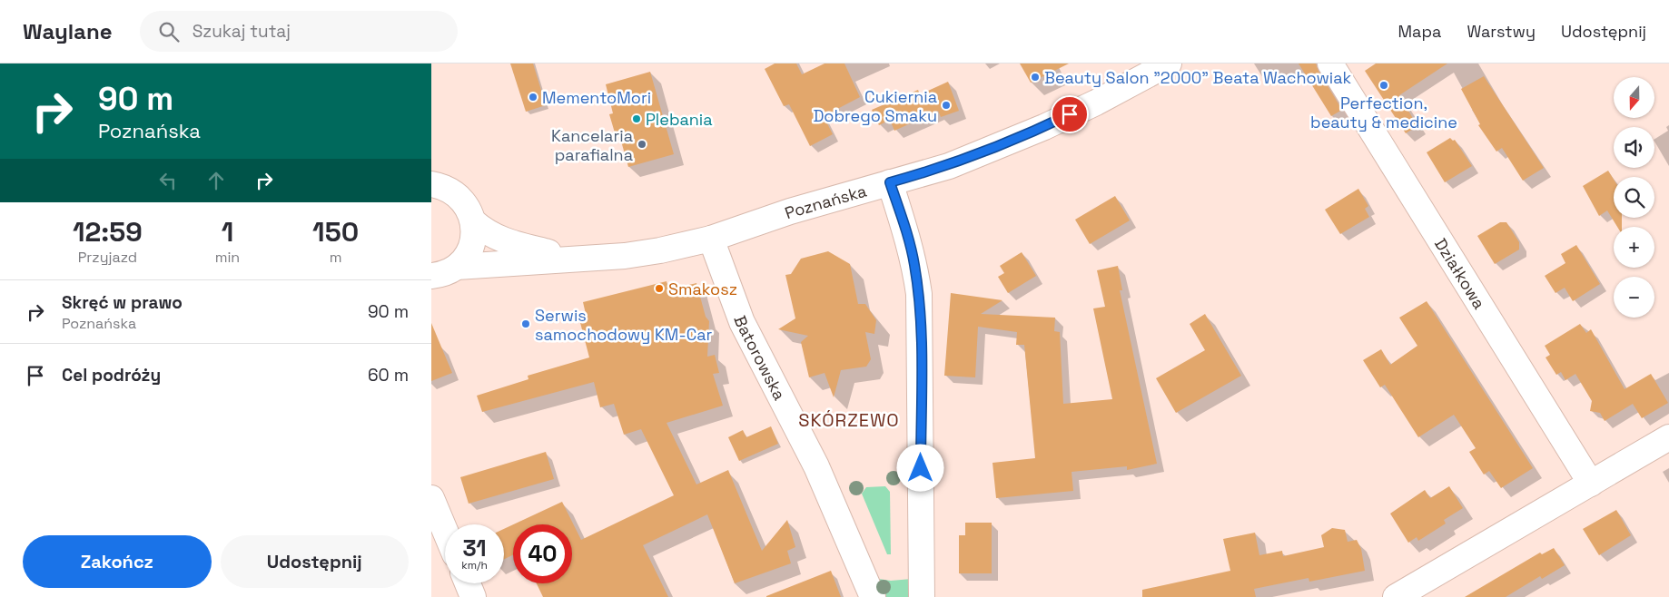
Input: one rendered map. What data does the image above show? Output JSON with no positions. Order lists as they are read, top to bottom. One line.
{"streets":{"street":["Poznańska","Działkowa","Batorowska"]},"crossings":[["Poznańska","Batorowska"]],"districts":["SKÓRZEWO"],"places":["Beauty Salon \"2000\" Beata Wachowiak","Perfection, beauty & medicine","MementoMori","Cukiernia Dobrego Smaku","Plebania","Kancelaria parafialna","Smakosz","Serwis samochodowy KM-Car"],"north":"bottom","page":{"header":"Waylane","search":"Szukaj tutaj","nav":["Mapa","Warstwy","Udostępnij"],"turn":["90 m","Poznańska"],"map_buttons":["+","−"],"eta":["12:59","Przyjazd","1","min","150","m"],"list":[{"name":"Skręć w prawo","note":"Poznańska","value":"90 m"},{"name":"Cel podróży","value":"60 m"}],"speed":"31 km/h","limit":"40","buttons":["Zakończ","Udostępnij"]}}
